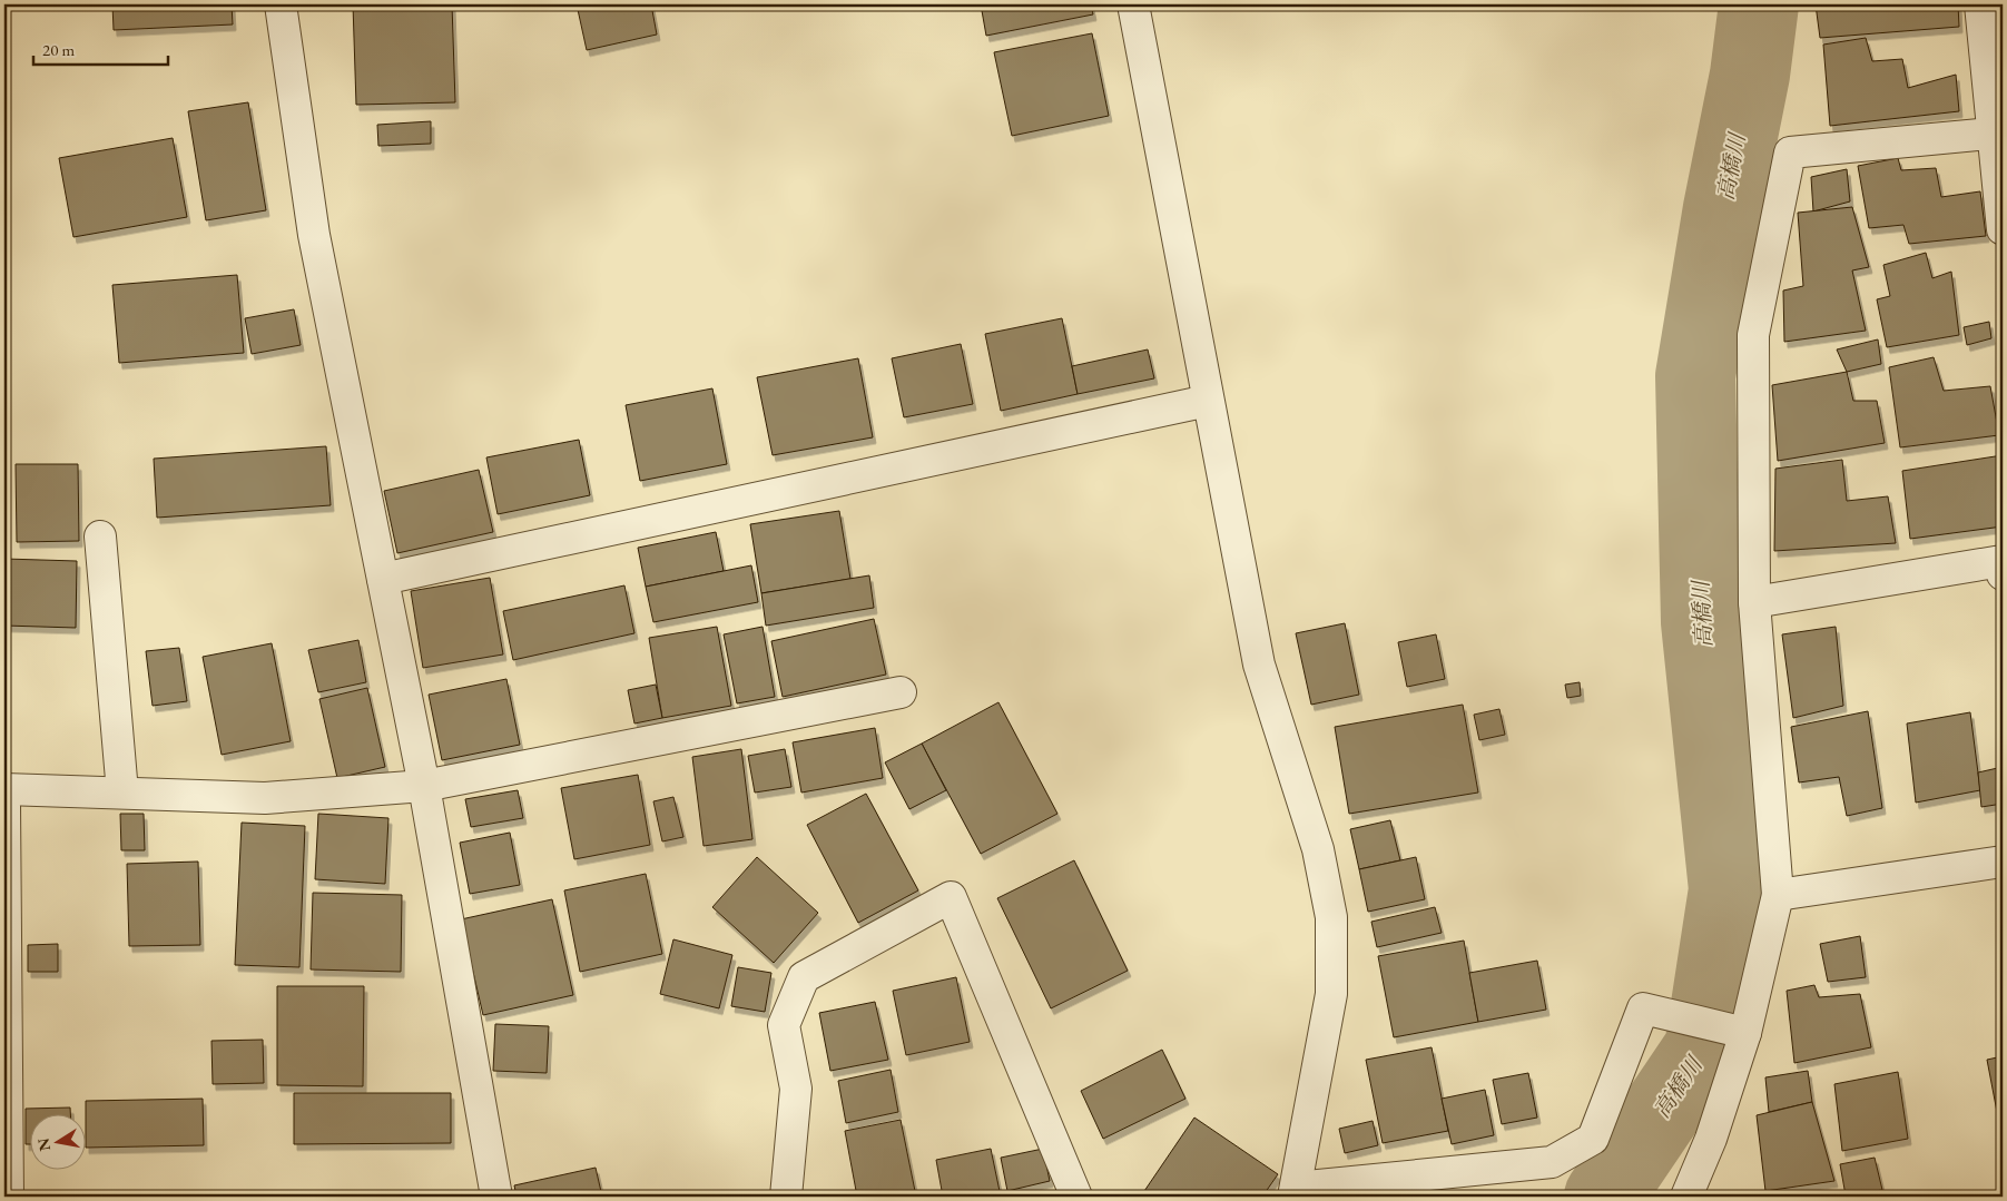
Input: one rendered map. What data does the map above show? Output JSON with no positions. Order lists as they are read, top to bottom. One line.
{"water":["高橋川"],"scale_bar":"20 m","north":"left"}
